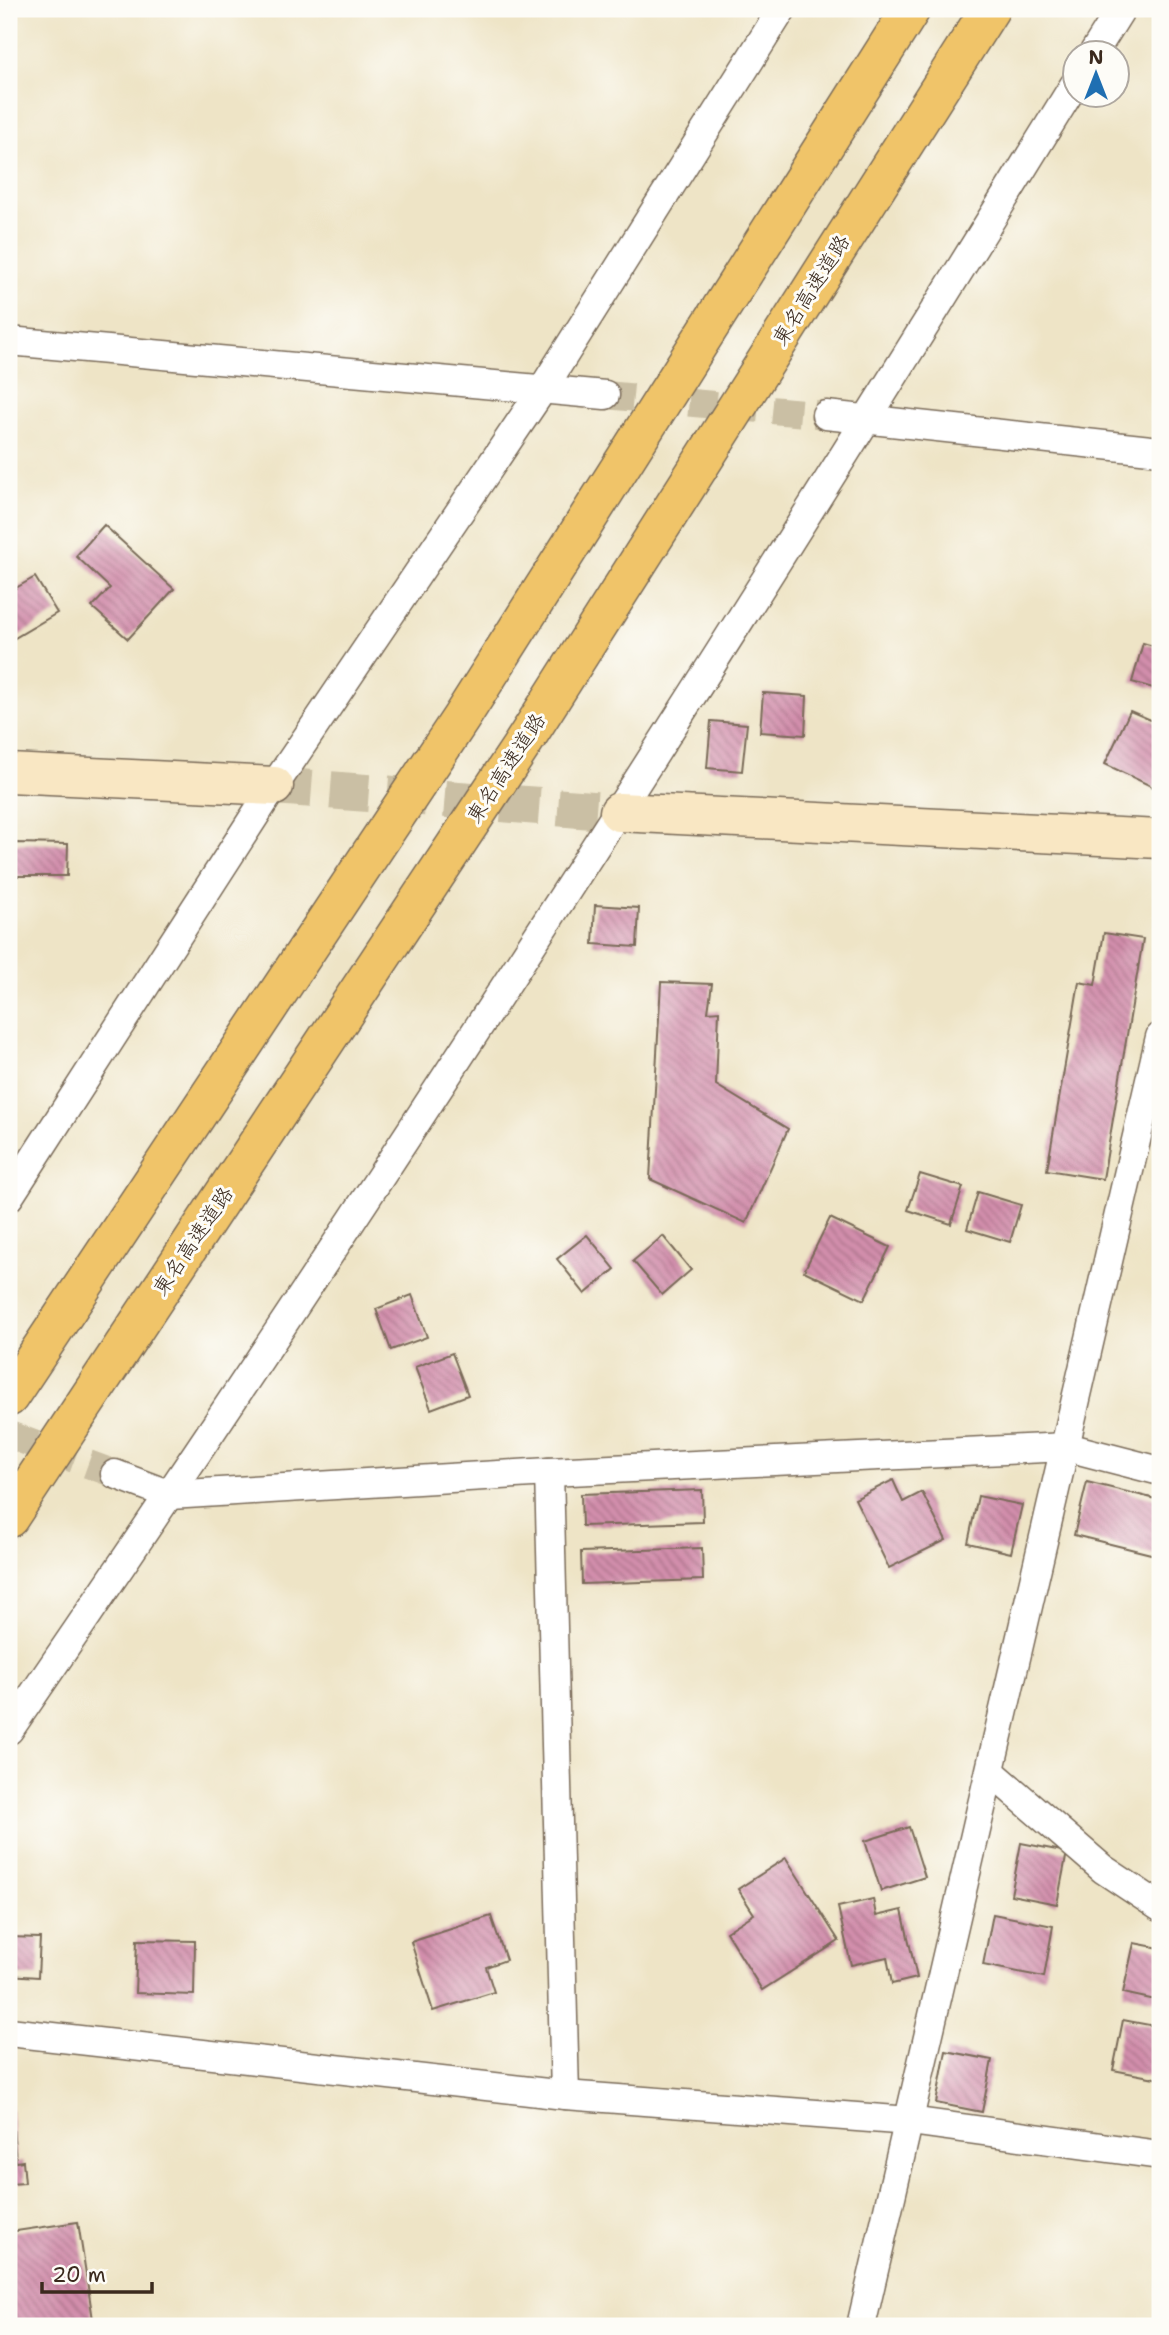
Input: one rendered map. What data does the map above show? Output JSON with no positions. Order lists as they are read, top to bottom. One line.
{"streets":{"highway":["東名高速道路"]},"scale_bar":"20 m","north":"top"}
